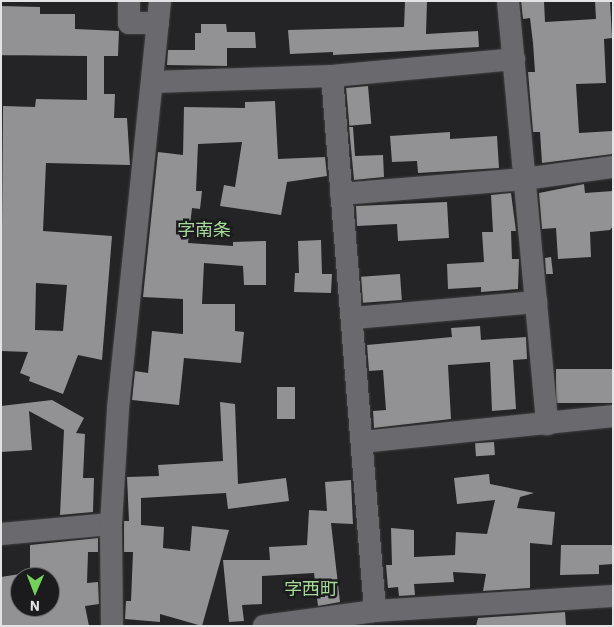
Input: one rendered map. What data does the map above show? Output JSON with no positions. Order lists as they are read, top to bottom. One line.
{"districts":["字南条","字西町"],"north":"bottom"}
